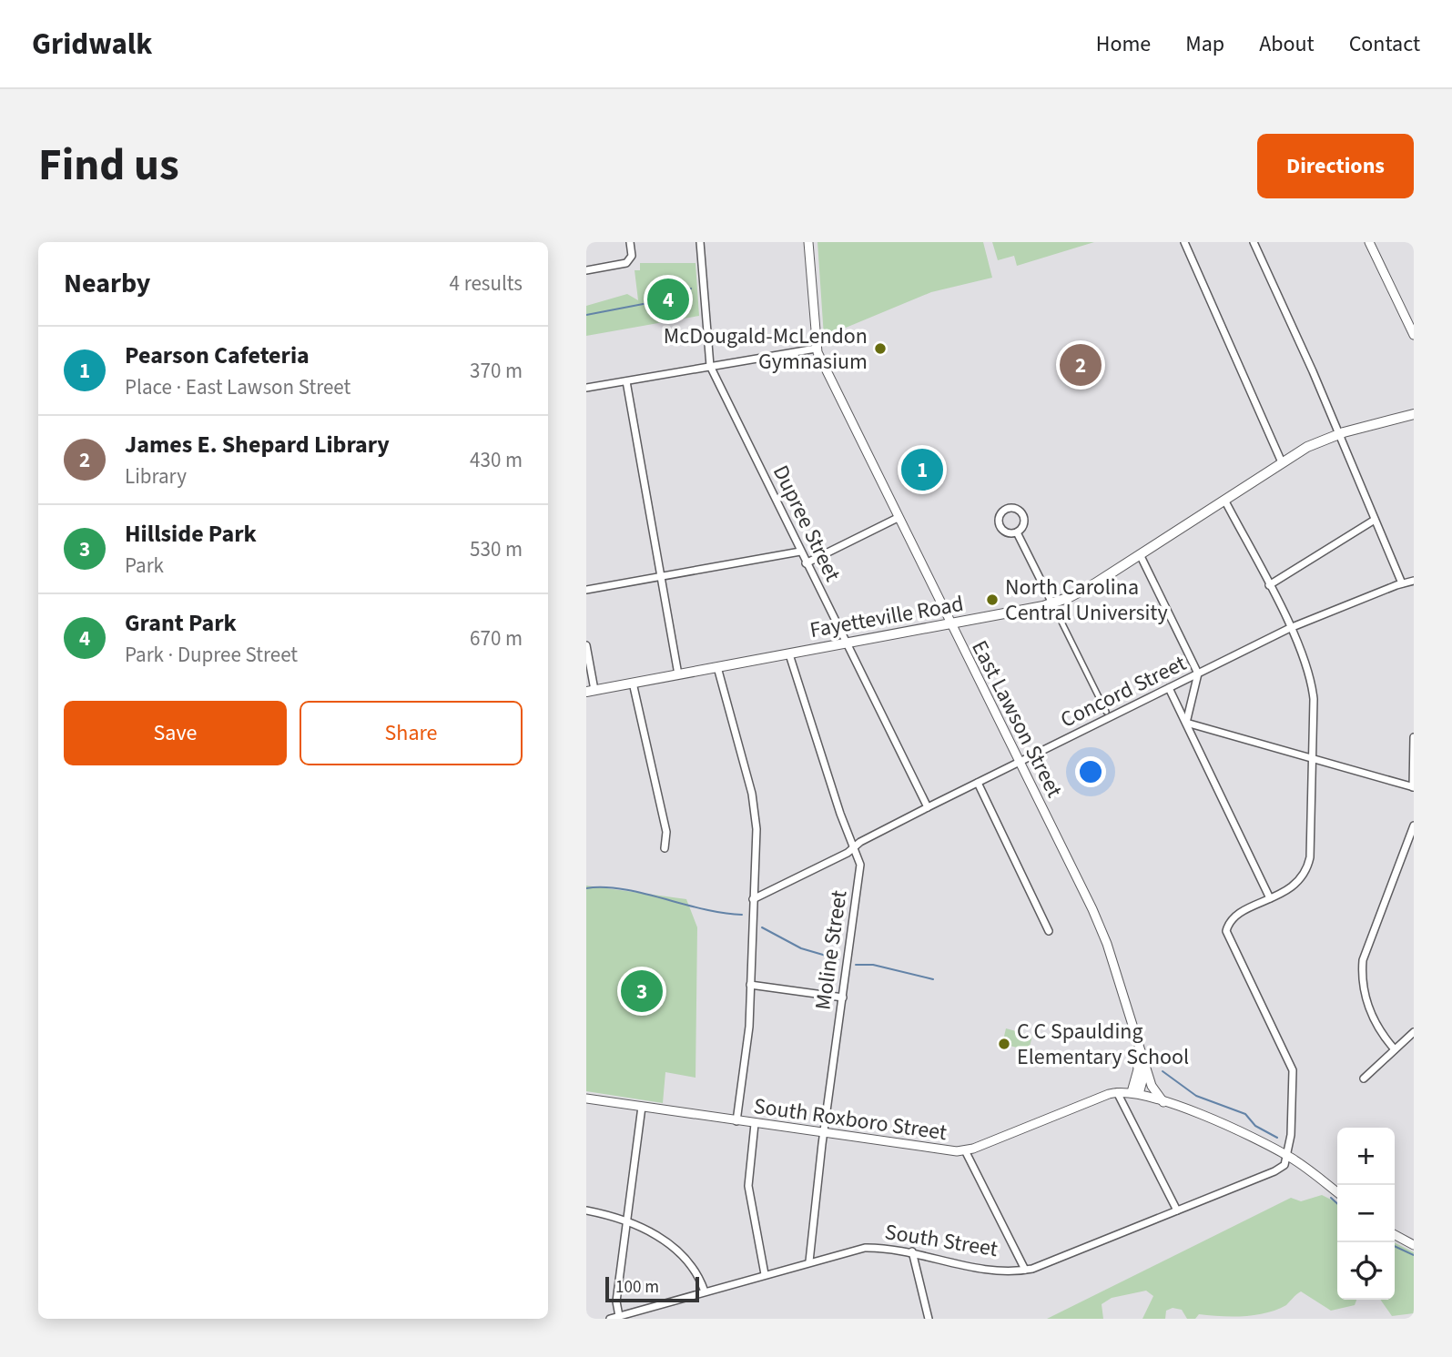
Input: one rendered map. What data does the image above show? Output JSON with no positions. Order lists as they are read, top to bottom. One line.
{"streets":{"main road":["Fayetteville Road"],"street":["Dupree Street","Concord Street","East Lawson Street","Moline Street","South Roxboro Street","South Street"]},"crossings":[["Dupree Street","Fayetteville Road"],["Dupree Street","Concord Street"],["Fayetteville Road","East Lawson Street"],["Fayetteville Road","Moline Street"],["Concord Street","East Lawson Street"],["Concord Street","Moline Street"],["East Lawson Street","South Roxboro Street"],["Moline Street","South Roxboro Street"],["Moline Street","South Street"],["South Roxboro Street","South Street"]],"places":["McDougald-McLendon Gymnasium","North Carolina Central University","C C Spaulding Elementary School"],"scale_bar":"100 m","page":{"header":"Gridwalk","nav":["Home","Map","About","Contact"],"title":"Find us","buttons":["Directions",["Save","Share"]],"heading":["Nearby","4 results"],"pins":["4","2","1","3"],"list":[{"mark":"1","name":"Pearson Cafeteria","note":"Place · East Lawson Street","value":"370 m"},{"mark":"2","name":"James E. Shepard Library","note":"Library","value":"430 m"},{"mark":"3","name":"Hillside Park","note":"Park","value":"530 m"},{"mark":"4","name":"Grant Park","note":"Park · Dupree Street","value":"670 m"}],"map_buttons":["+","−"],"scale":"100 m"}}
